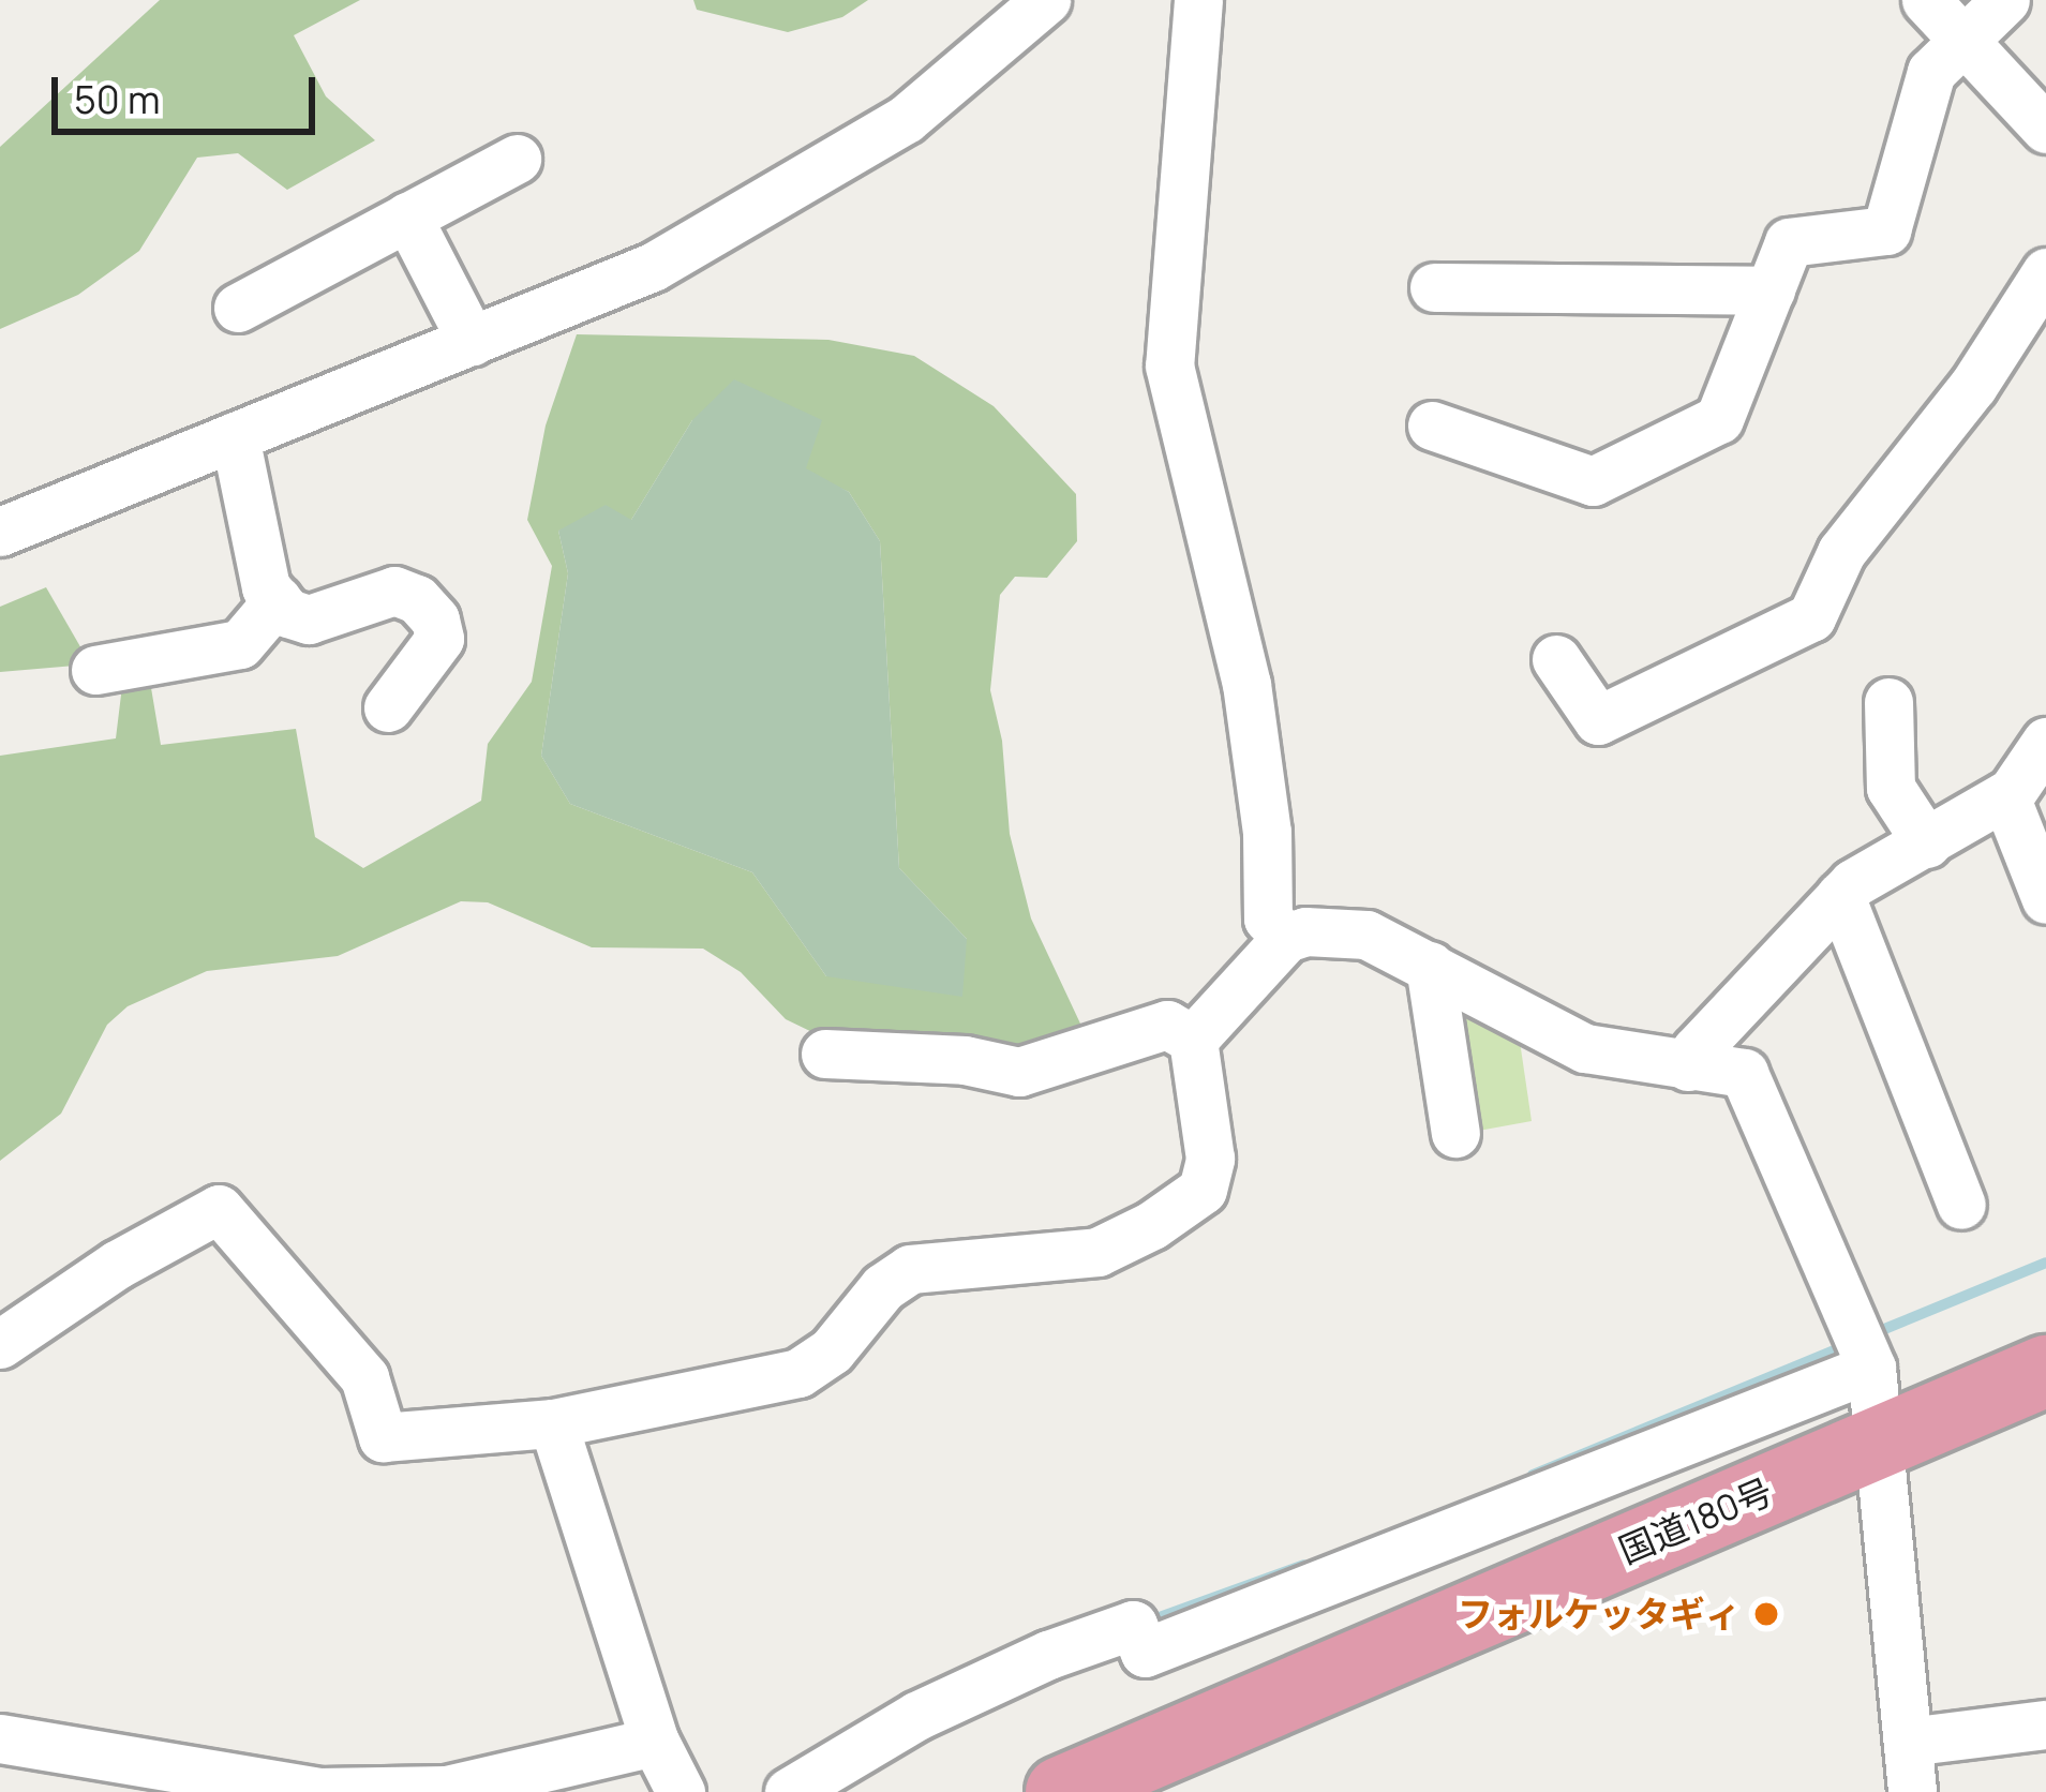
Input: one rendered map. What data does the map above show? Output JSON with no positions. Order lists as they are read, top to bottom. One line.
{"streets":{"highway":["国道180号"]},"places":["フォルケッタギィ"],"scale_bar":"50 m"}
